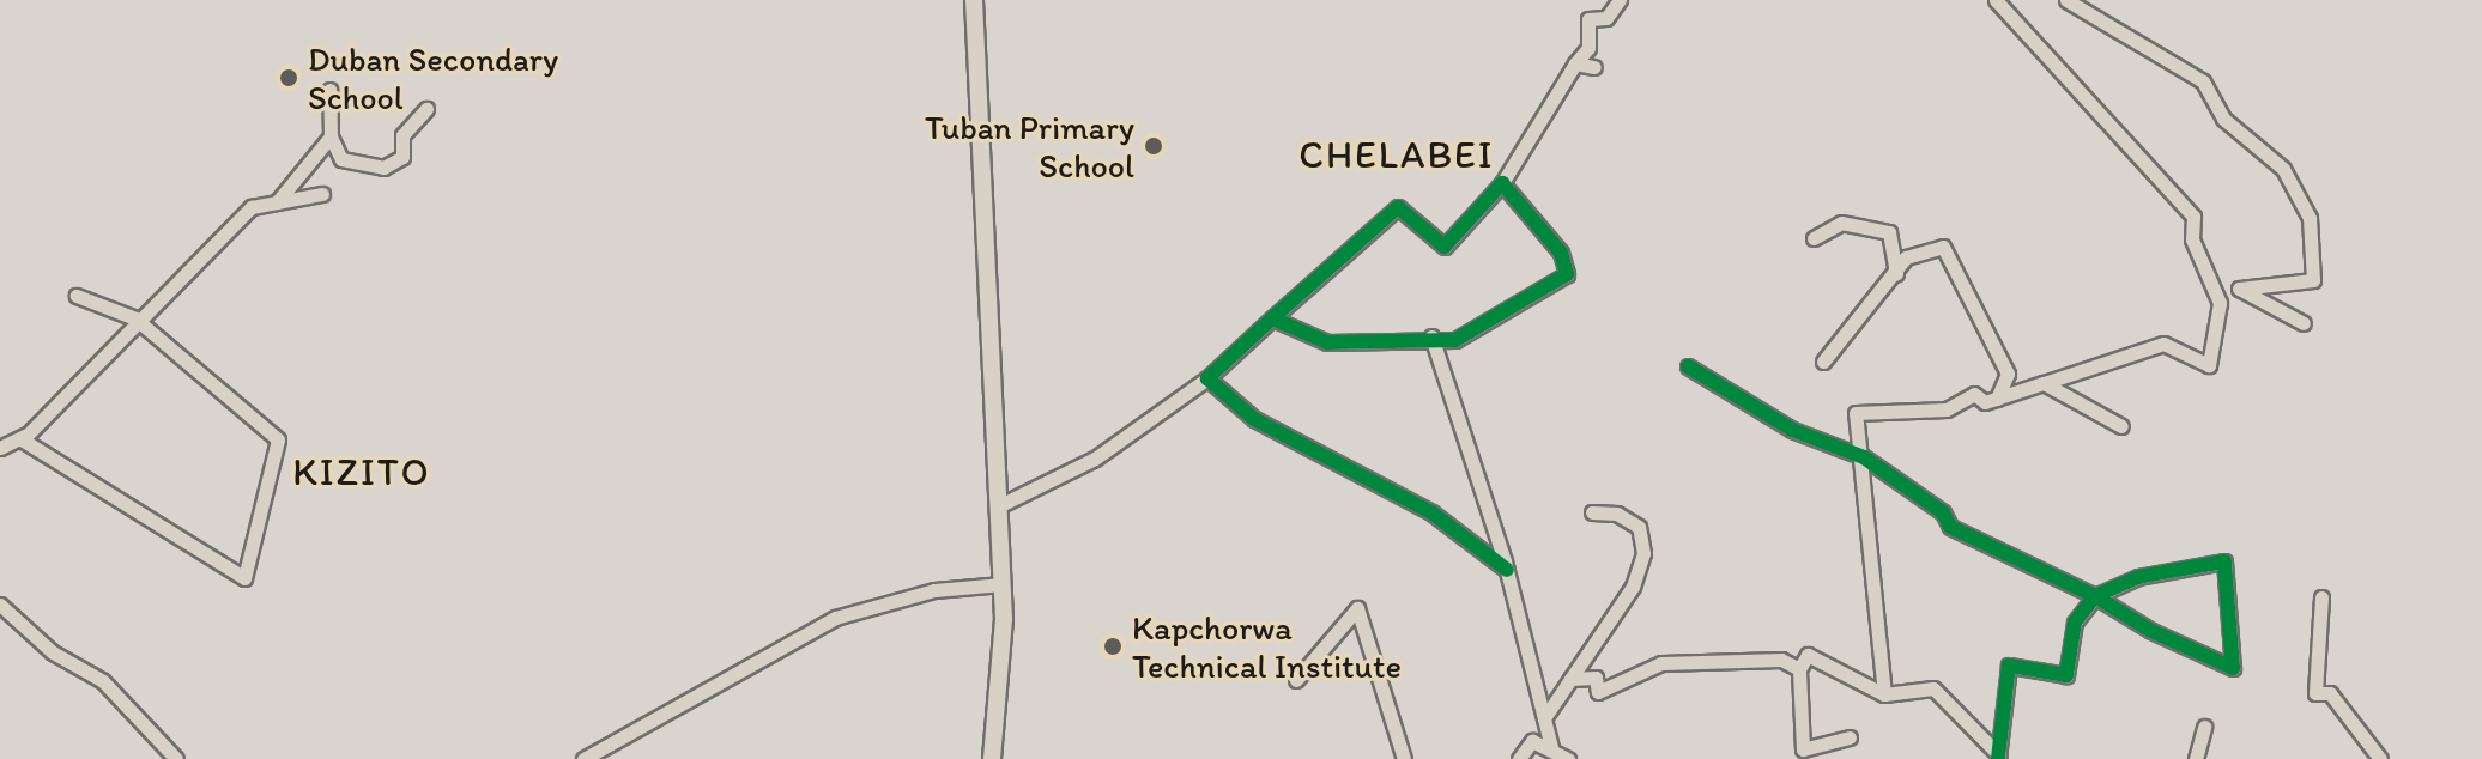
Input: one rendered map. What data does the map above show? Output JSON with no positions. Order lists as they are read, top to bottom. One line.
{"districts":["CHELABEI","KIZITO"],"places":["Duban Secondary School","Tuban Primary School","Kapchorwa Technical Institute"]}
